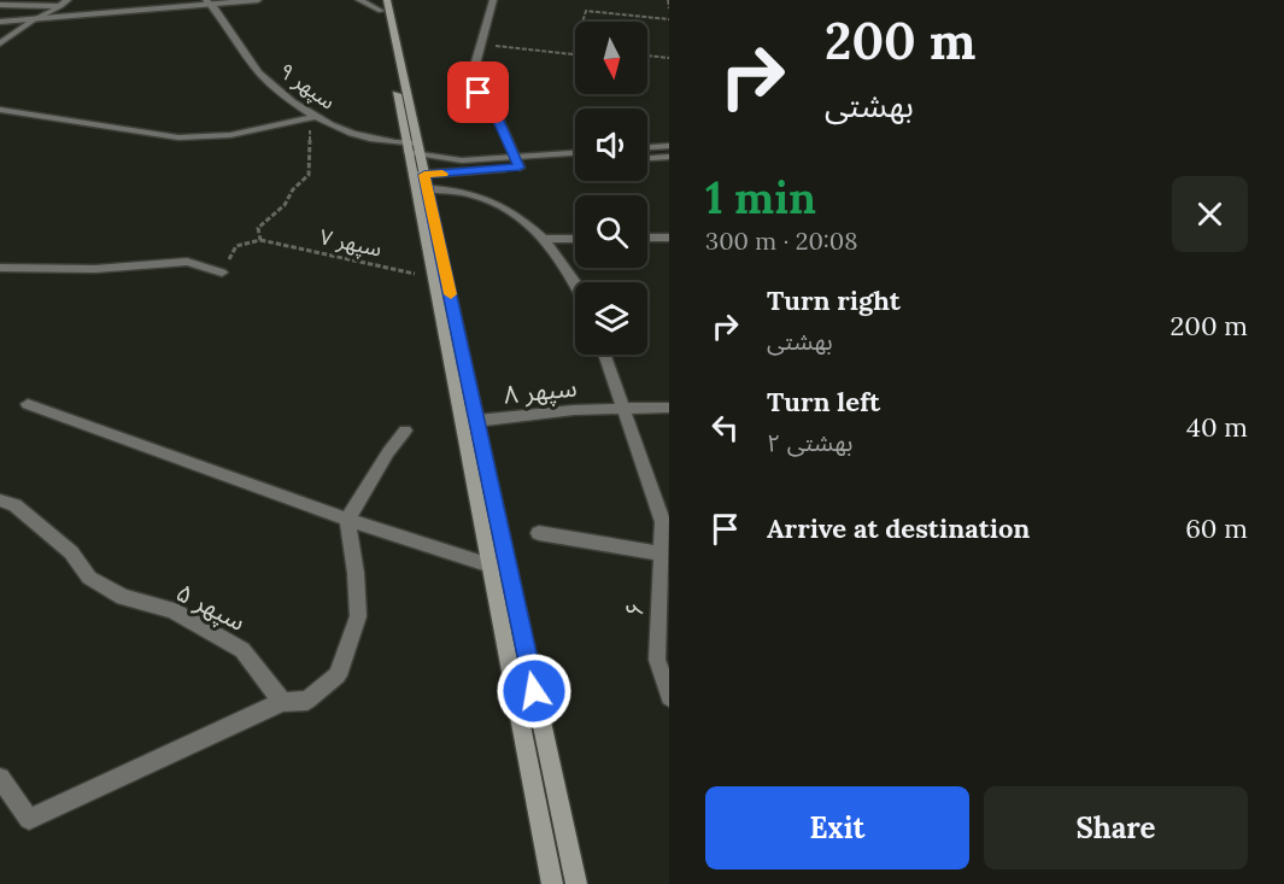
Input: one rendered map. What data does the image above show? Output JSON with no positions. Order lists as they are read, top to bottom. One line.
{"streets":{"street":["سپهر ۹","سپهر ۸","سپهر ۵","۶"],"path":["سپهر ۷"]},"north":"bottom","page":{"turn":["200 m","بهشتی"],"heading":["1 min","300 m · 20:08"],"list":[{"name":"Turn right","note":"بهشتی","value":"200 m"},{"name":"Turn left","note":"بهشتی ۲","value":"40 m"},{"name":"Arrive at destination","value":"60 m"}],"buttons":["Exit","Share"]}}
